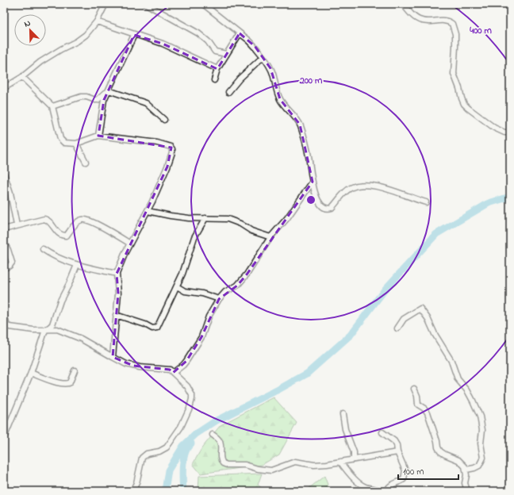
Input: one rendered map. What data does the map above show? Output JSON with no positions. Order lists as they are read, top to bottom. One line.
{"scale_bar":"100 m","north":"top left","rings":["400 m","200 m"]}
